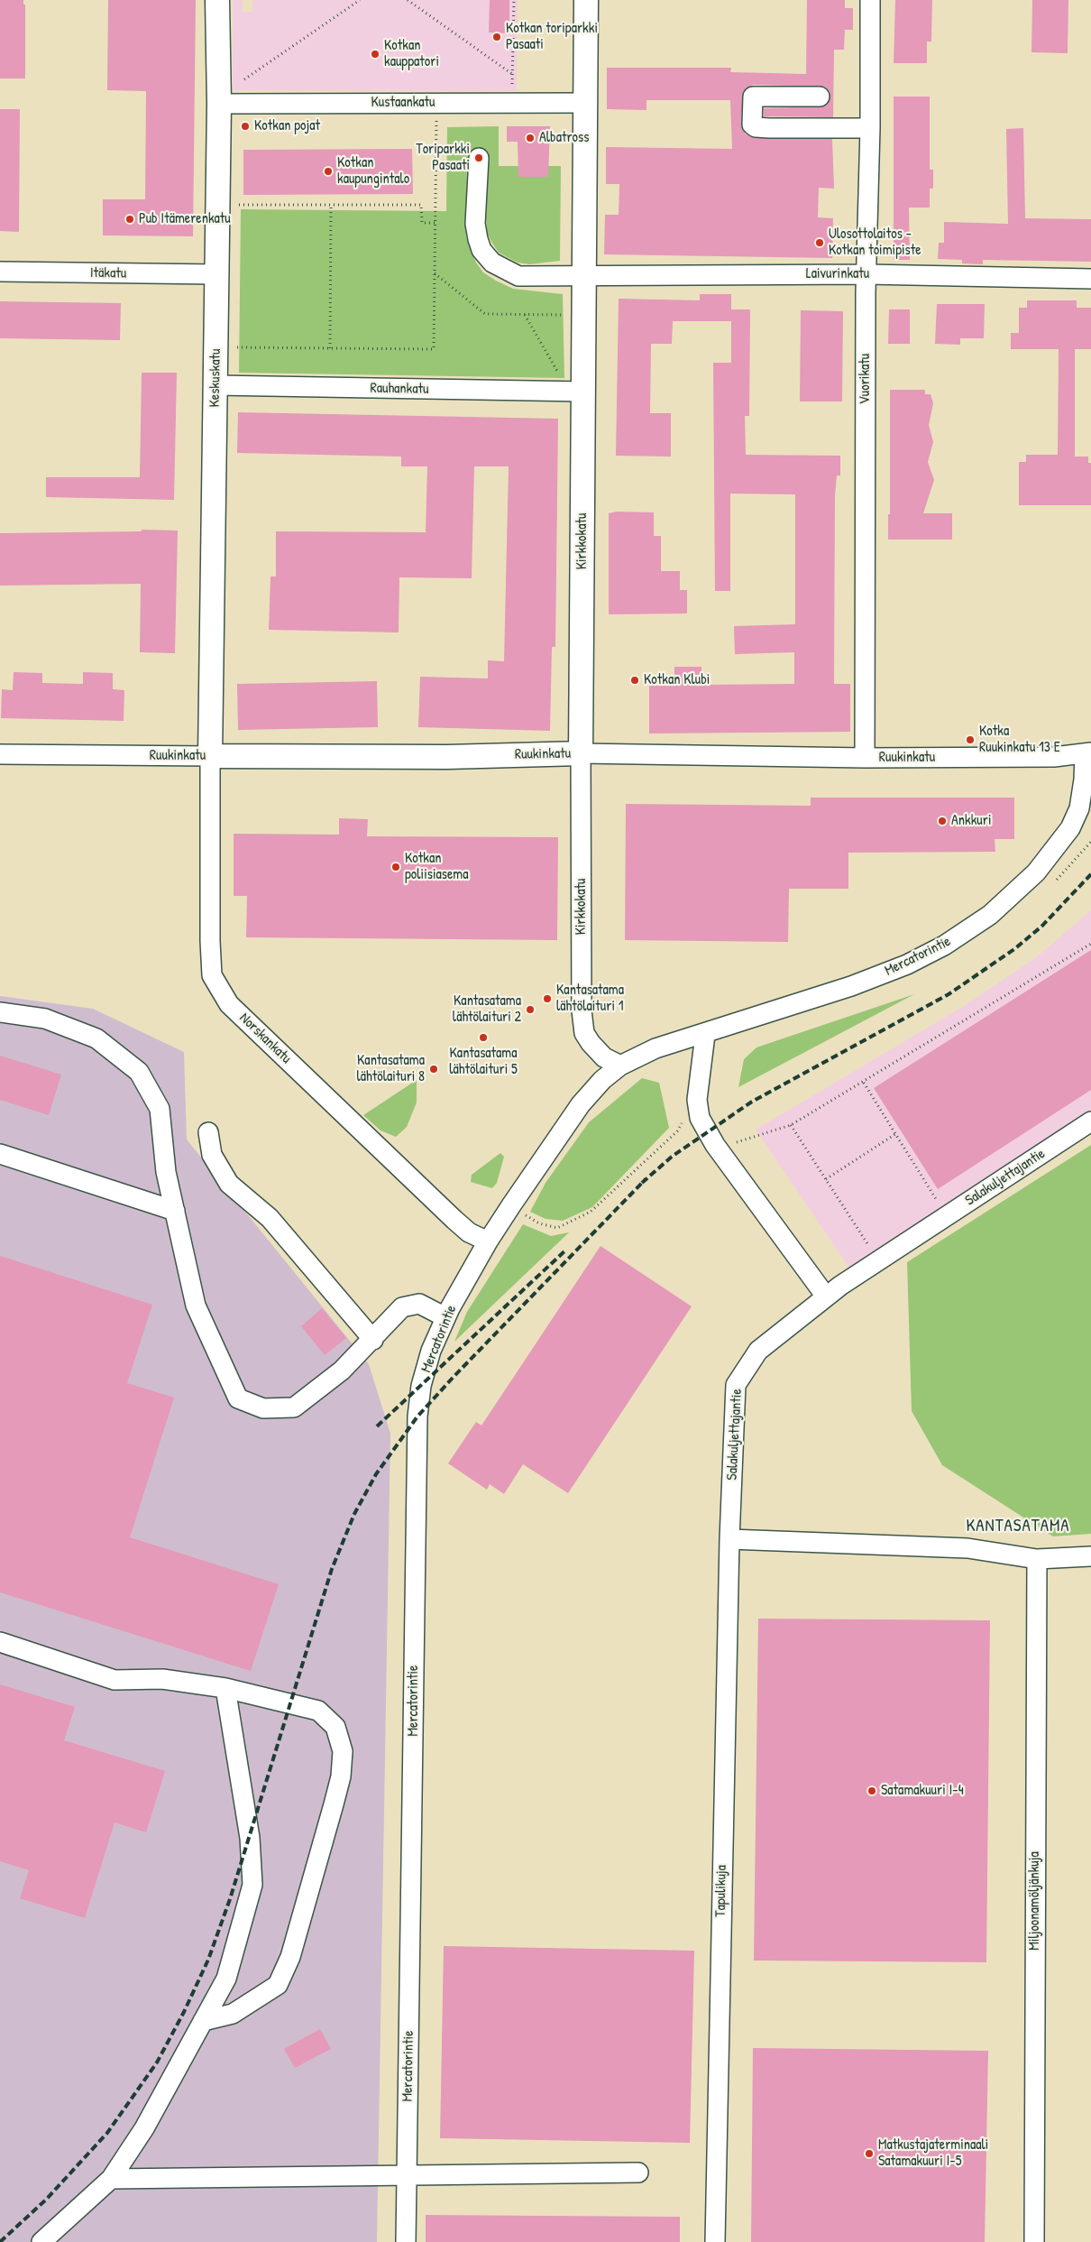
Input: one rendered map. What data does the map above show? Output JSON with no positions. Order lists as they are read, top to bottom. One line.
{"streets":{"main road":["Keskuskatu","Kirkkokatu","Ruukinkatu"],"street":["Kustaankatu","Itäkatu","Laivurinkatu","Vuorikatu","Rauhankatu","Mercatorintie","Norskankatu","Salakuljettajantie","Tapulikuja","Miljoonamöljänkuja"]},"crossings":[["Kustaankatu","Keskuskatu"],["Kustaankatu","Kirkkokatu"],["Itäkatu","Keskuskatu"],["Laivurinkatu","Vuorikatu"],["Laivurinkatu","Kirkkokatu"],["Keskuskatu","Rauhankatu"],["Keskuskatu","Ruukinkatu"],["Keskuskatu","Norskankatu"],["Vuorikatu","Ruukinkatu"],["Rauhankatu","Kirkkokatu"],["Kirkkokatu","Ruukinkatu"],["Kirkkokatu","Mercatorintie"],["Ruukinkatu","Mercatorintie"],["Ruukinkatu","Norskankatu"],["Mercatorintie","Norskankatu"],["Salakuljettajantie","Tapulikuja"]],"districts":["KANTASATAMA"],"places":["Kotkan toriparkki Pasaati","Kotkan kauppatori","Kotkan pojat","Albatross","Toriparkki Pasaati","Kotkan kaupungintalo","Pub Itämerenkatu","Ulosottolaitos - Kotkan toimipiste","Kotkan Klubi","Kotka Ruukinkatu 13 E","Ankkuri","Kotkan poliisiasema","Kantasatama lähtölaituri 1","Kantasatama lähtölaituri 2","Kantasatama lähtölaituri 5","Kantasatama lähtölaituri 8","Satamakuuri I-4","Matkustajaterminaali Satamakuuri I-5"]}
